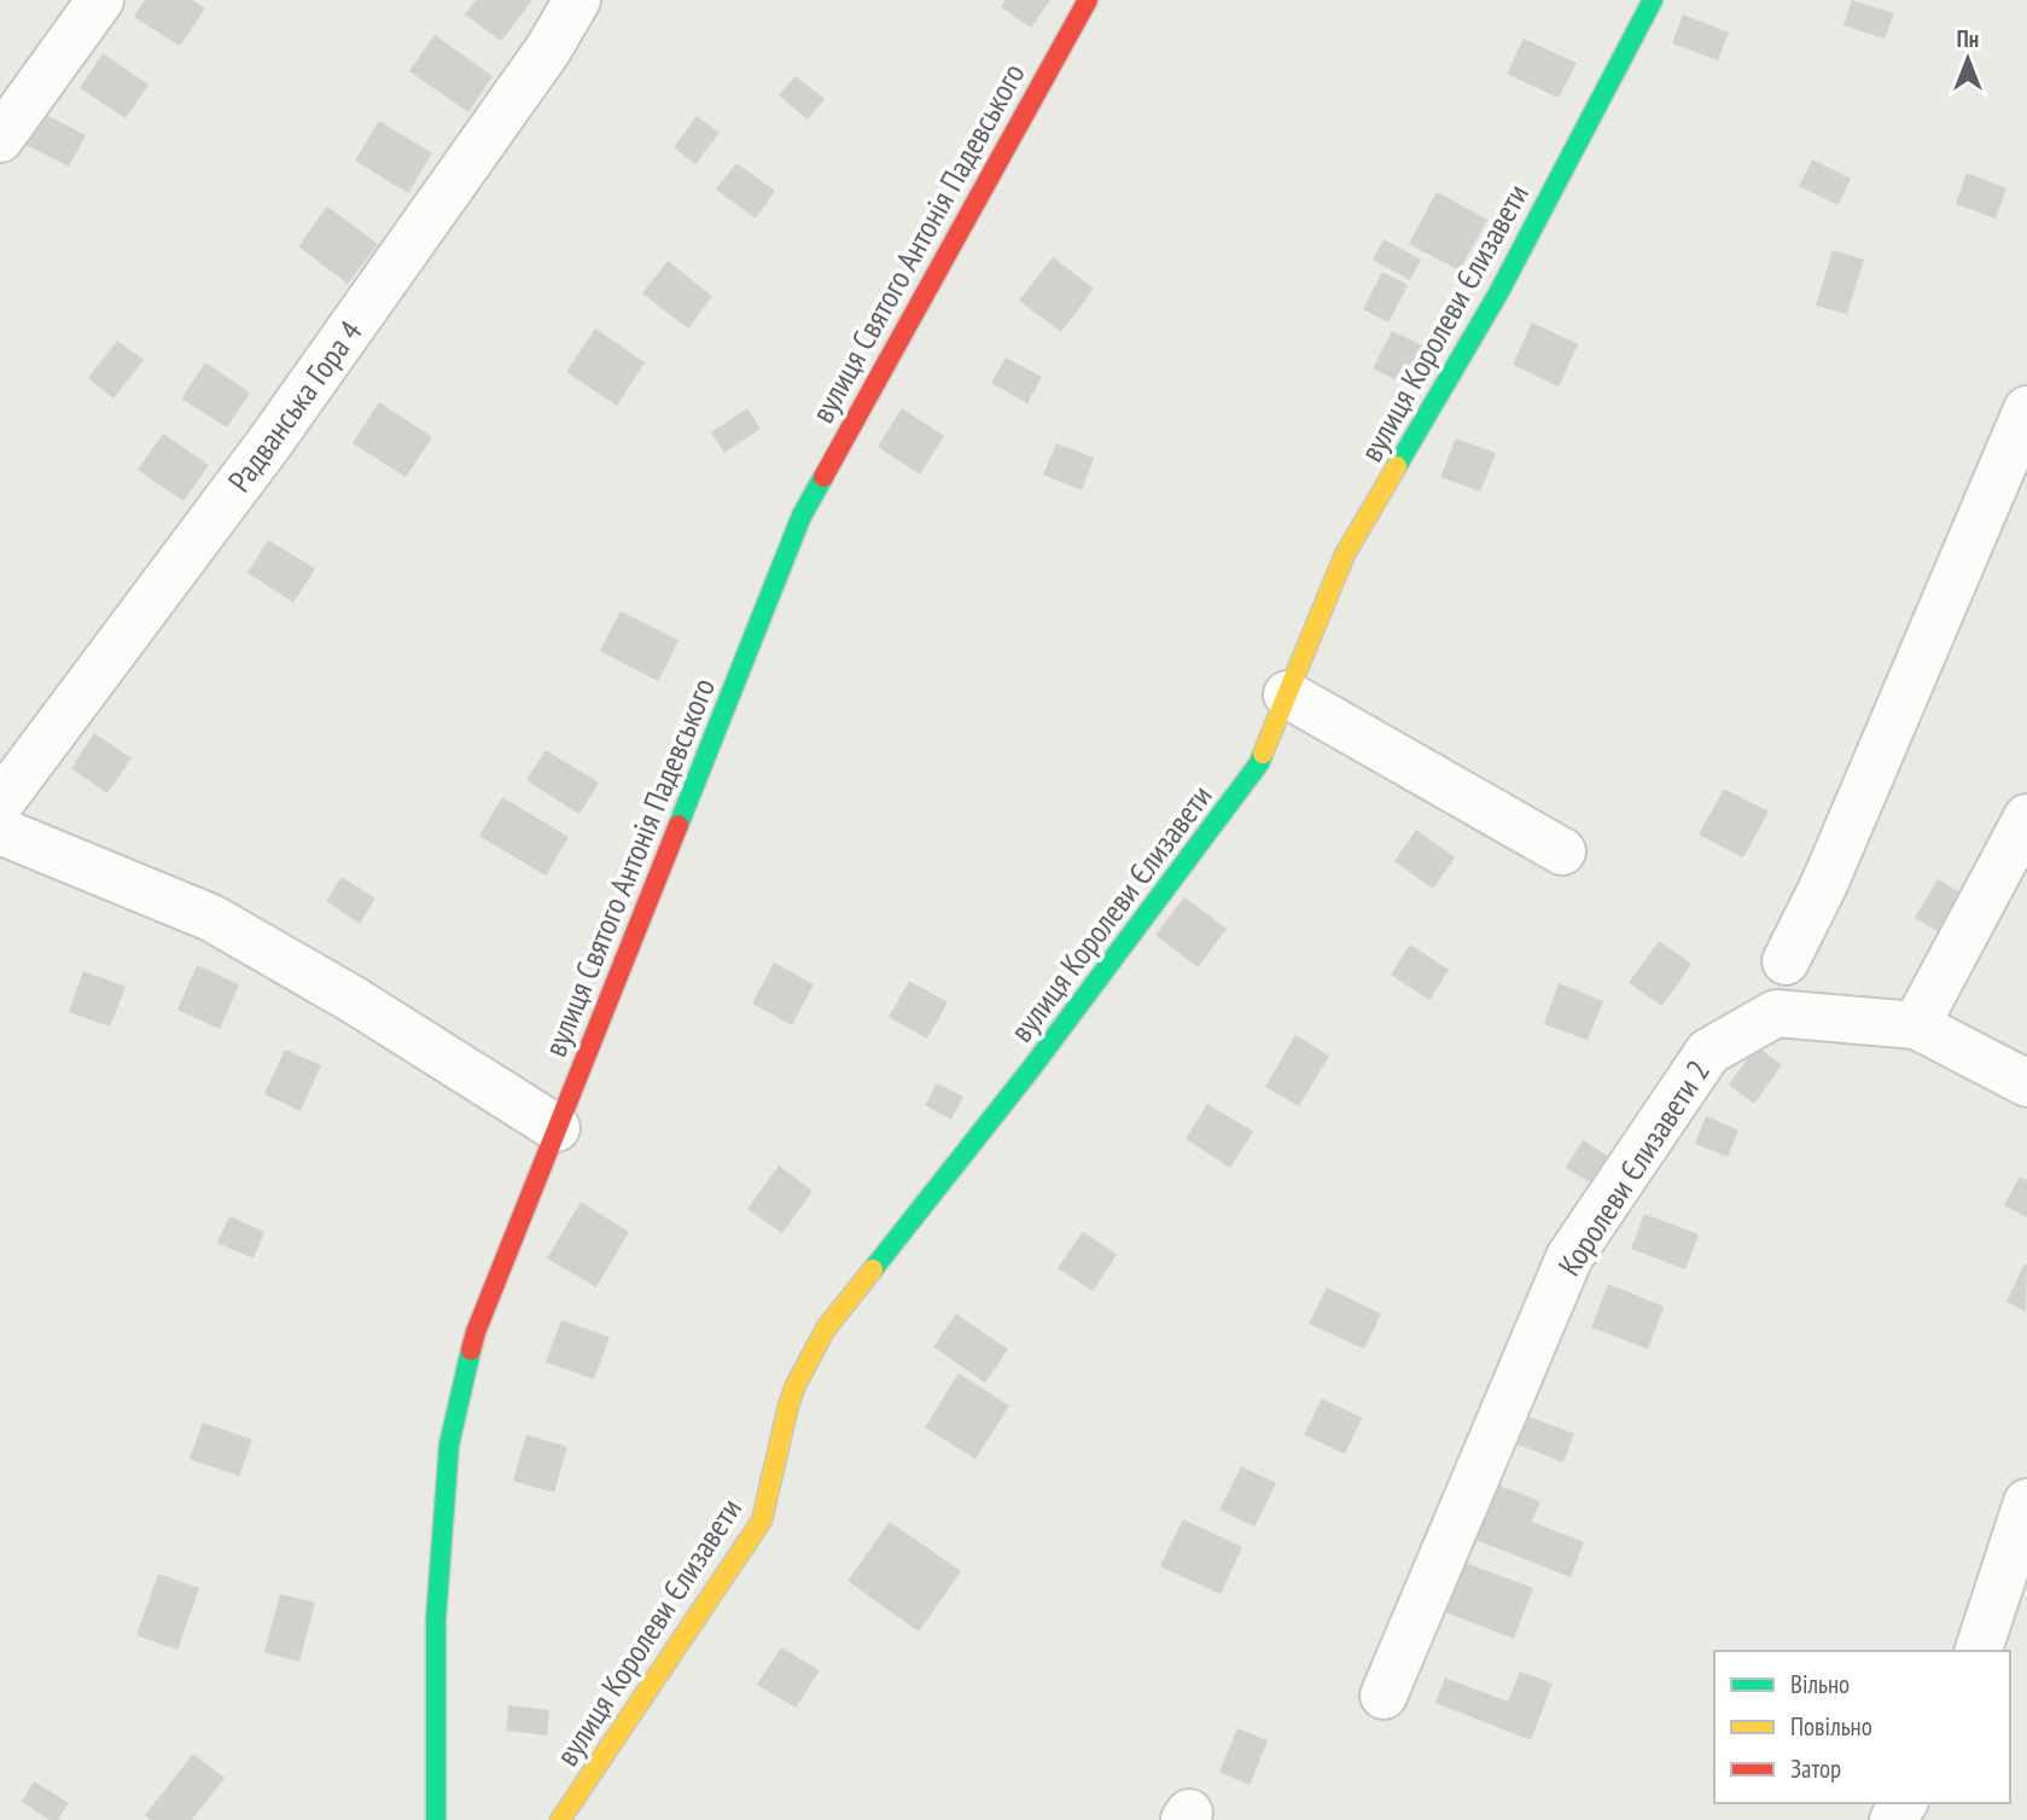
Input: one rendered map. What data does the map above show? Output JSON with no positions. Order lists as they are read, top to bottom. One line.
{"streets":{"street":["вулиця Святого Антонія Падевського","вулиця Королеви Єлизавети","Радванська Гора 4","Королеви Єлизавети 2"]},"legend":["Вільно","Повільно","Затор"],"north":"top"}
